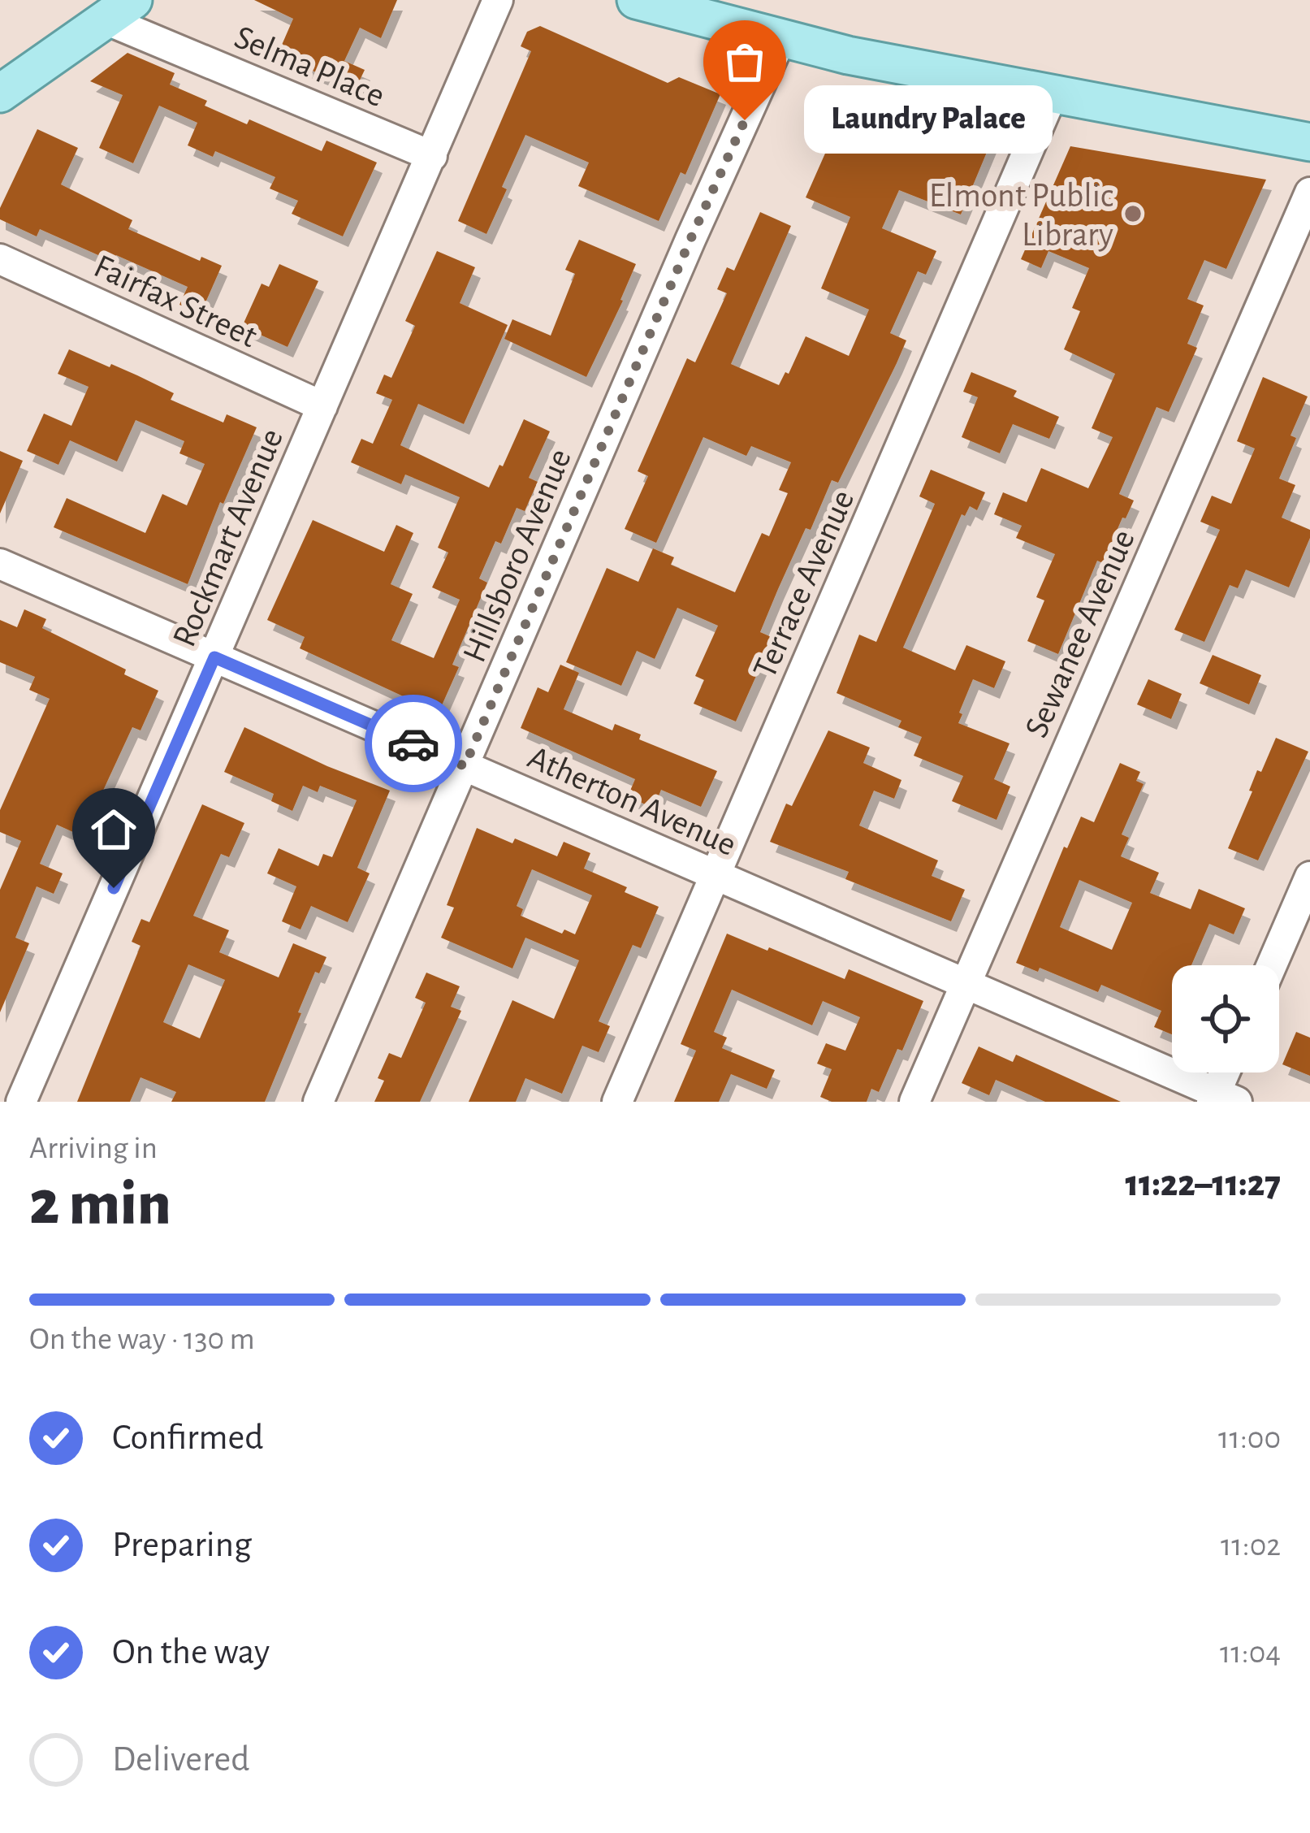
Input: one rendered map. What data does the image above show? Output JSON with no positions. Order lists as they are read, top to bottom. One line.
{"streets":{"street":["Selma Place","Fairfax Street","Rockmart Avenue","Hillsboro Avenue","Terrace Avenue","Sewanee Avenue","Atherton Avenue"]},"crossings":[["Selma Place","Rockmart Avenue"],["Fairfax Street","Rockmart Avenue"],["Rockmart Avenue","Atherton Avenue"],["Hillsboro Avenue","Atherton Avenue"],["Terrace Avenue","Atherton Avenue"],["Sewanee Avenue","Atherton Avenue"]],"places":["Laundry Palace","Elmont Public Library"],"page":{"bubble":"Laundry Palace","heading":["2 min","Arriving in","11:22–11:27"],"bar":"On the way · 130 m","list":[["Confirmed","11:00"],["Preparing","11:02"],["On the way","11:04"],"Delivered"]}}
